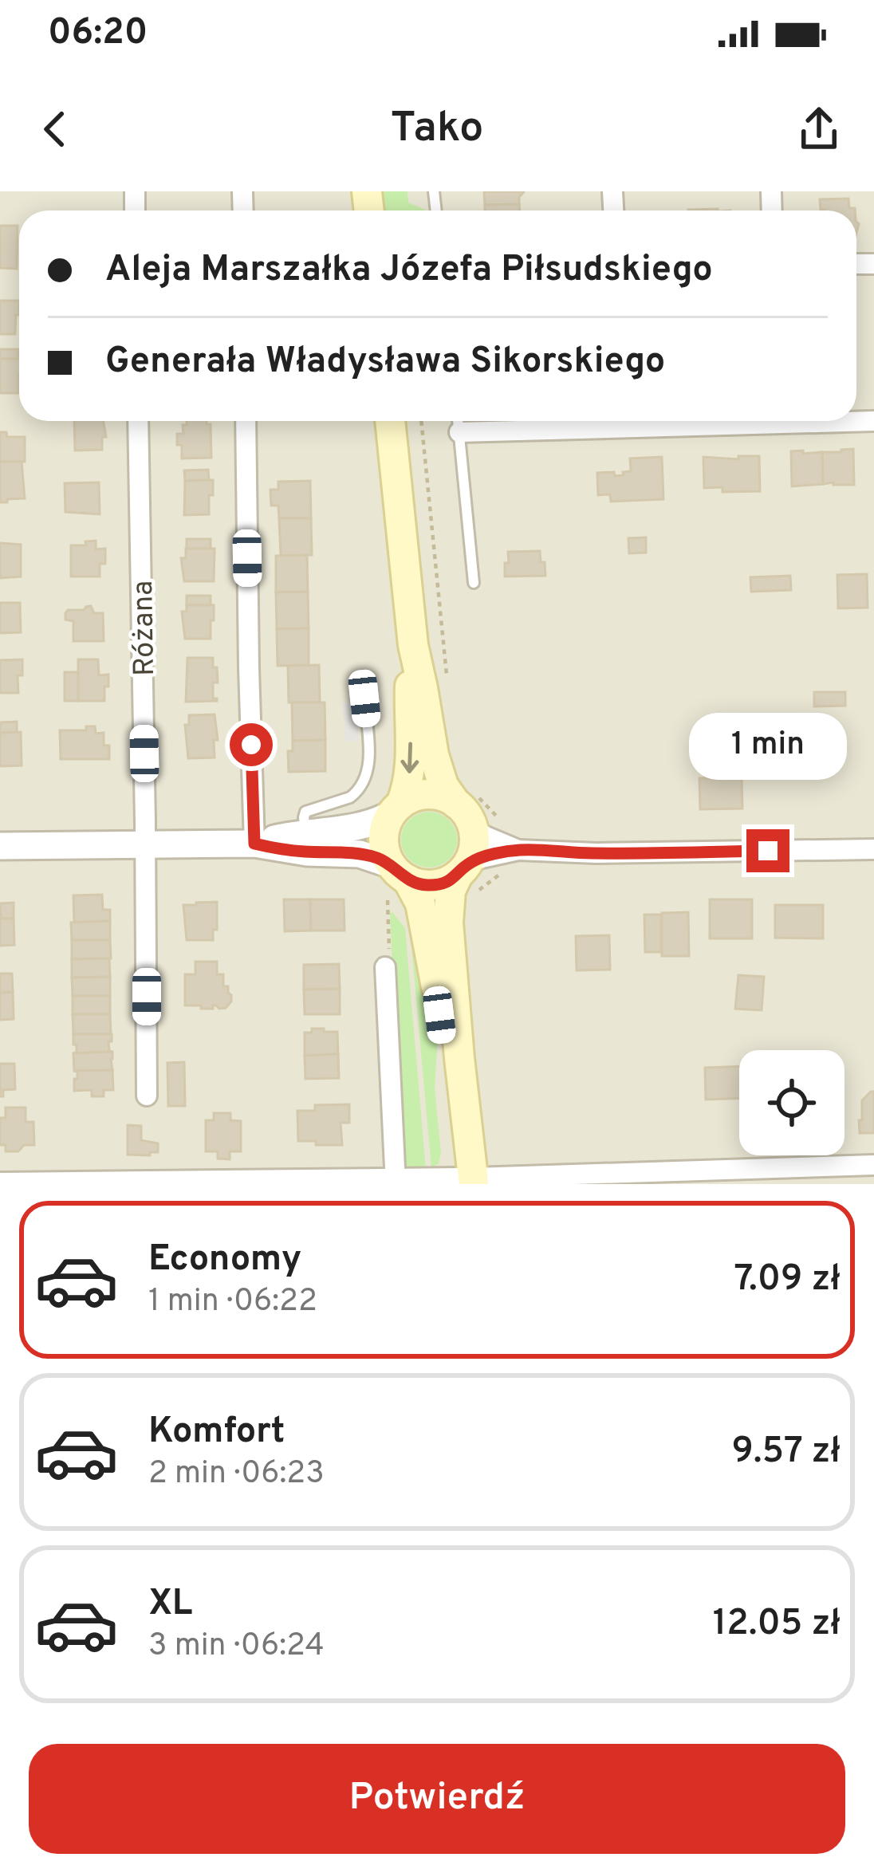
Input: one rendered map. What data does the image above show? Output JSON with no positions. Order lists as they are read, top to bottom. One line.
{"streets":{"street":["Różana"]},"page":{"status":"06:20","header":"Tako","banner":["Aleja Marszałka Józefa Piłsudskiego","Generała Władysława Sikorskiego"],"bubble":"1 min","list":[{"name":"Economy","note":"1 min · 06:22","value":"7.09 zł"},{"name":"Komfort","note":"2 min · 06:23","value":"9.57 zł"},{"name":"XL","note":"3 min · 06:24","value":"12.05 zł"}],"buttons":"Potwierdź"}}
